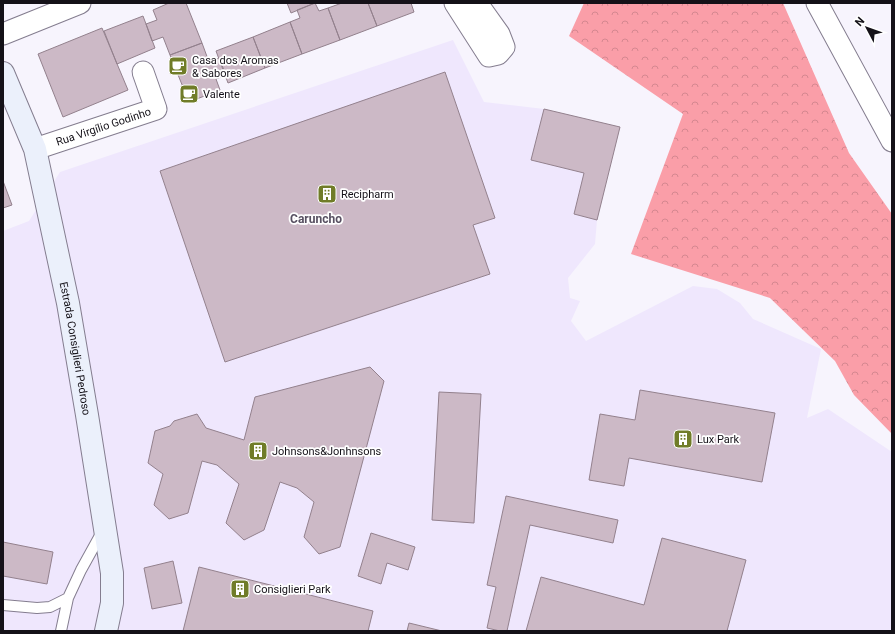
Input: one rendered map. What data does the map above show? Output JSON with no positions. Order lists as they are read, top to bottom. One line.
{"streets":{"main road":["Estrada Consiglieri Pedroso"],"street":["Rua Virgílio Godinho"]},"crossings":[["Rua Virgílio Godinho","Estrada Consiglieri Pedroso"]],"districts":["Caruncho"],"places":{"cafe":["Casa dos Aromas & Sabores","Valente"],"building":["Recipharm","Lux Park","Johnsons&Jonhnsons","Consiglieri Park"]},"north":"top left"}
